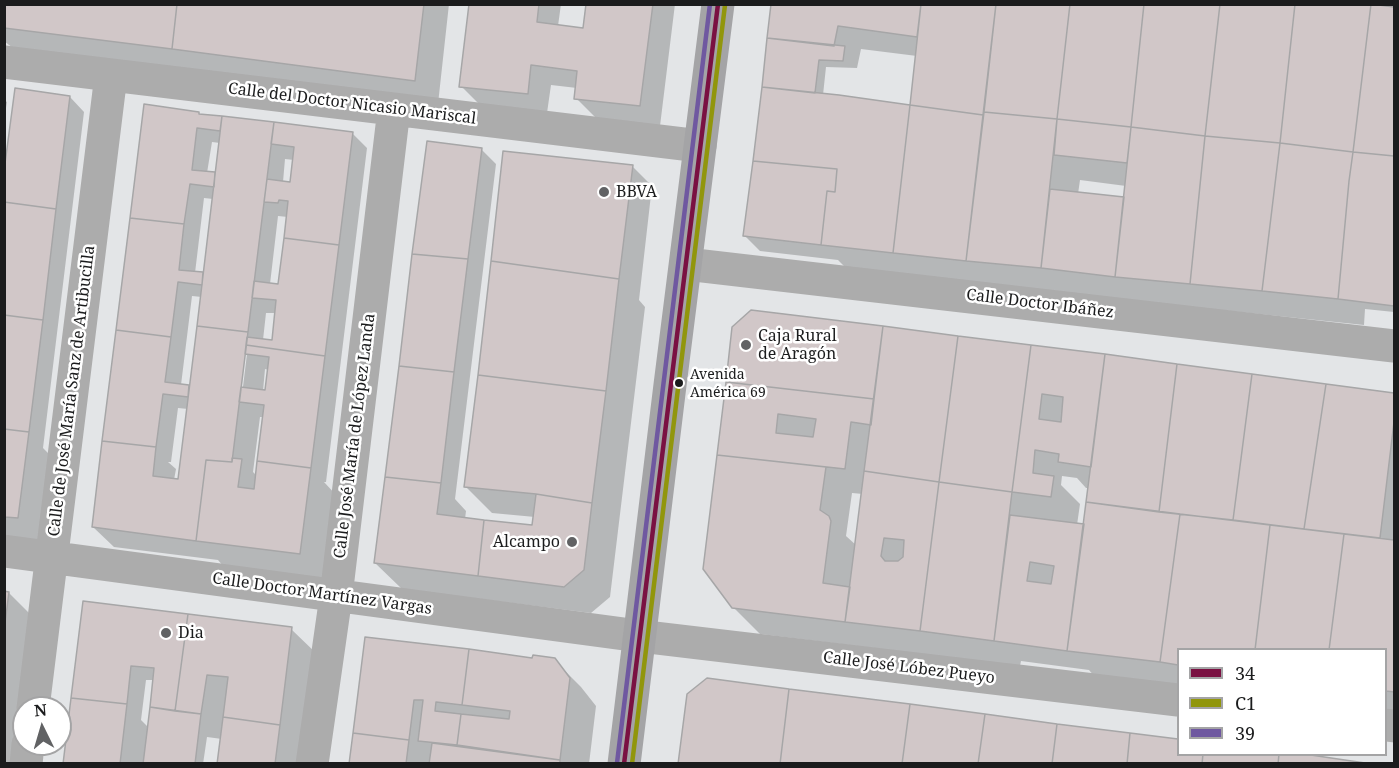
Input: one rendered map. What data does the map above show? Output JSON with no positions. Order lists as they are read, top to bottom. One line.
{"streets":{"street":["Calle del Doctor Nicasio Mariscal","Calle Doctor Ibáñez","Calle de José María Sanz de Artibucilla","Calle José María de López Landa","Calle Doctor Martínez Vargas","Calle José Lóbez Pueyo"]},"crossings":[["Calle del Doctor Nicasio Mariscal","Calle de José María Sanz de Artibucilla"],["Calle del Doctor Nicasio Mariscal","Calle José María de López Landa"],["Calle de José María Sanz de Artibucilla","Calle Doctor Martínez Vargas"],["Calle José María de López Landa","Calle Doctor Martínez Vargas"],["Calle Doctor Martínez Vargas","Calle José Lóbez Pueyo"]],"places":["BBVA","Caja Rural de Aragón","Avenida América 69","Alcampo","Dia"],"lines":["transit line 34","transit line 39","transit line C1"],"legend":["34","C1","39"],"north":"top"}
